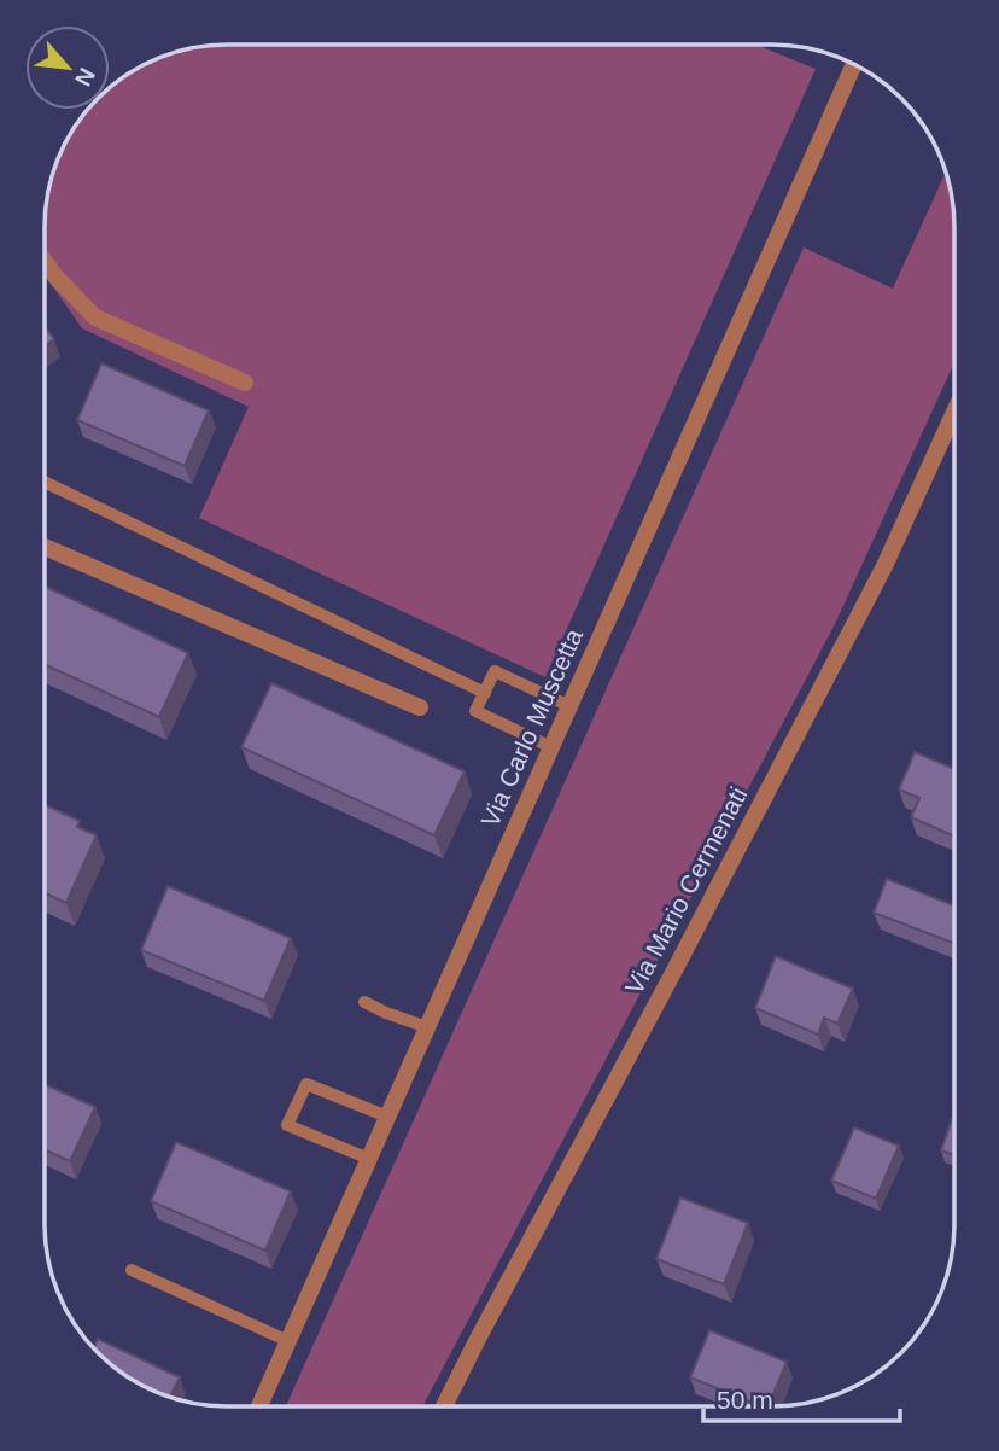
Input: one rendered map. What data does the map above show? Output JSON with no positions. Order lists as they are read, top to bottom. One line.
{"streets":{"street":["Via Carlo Muscetta","Via Mario Cermenati"]},"scale_bar":"50 m","north":"bottom right"}
